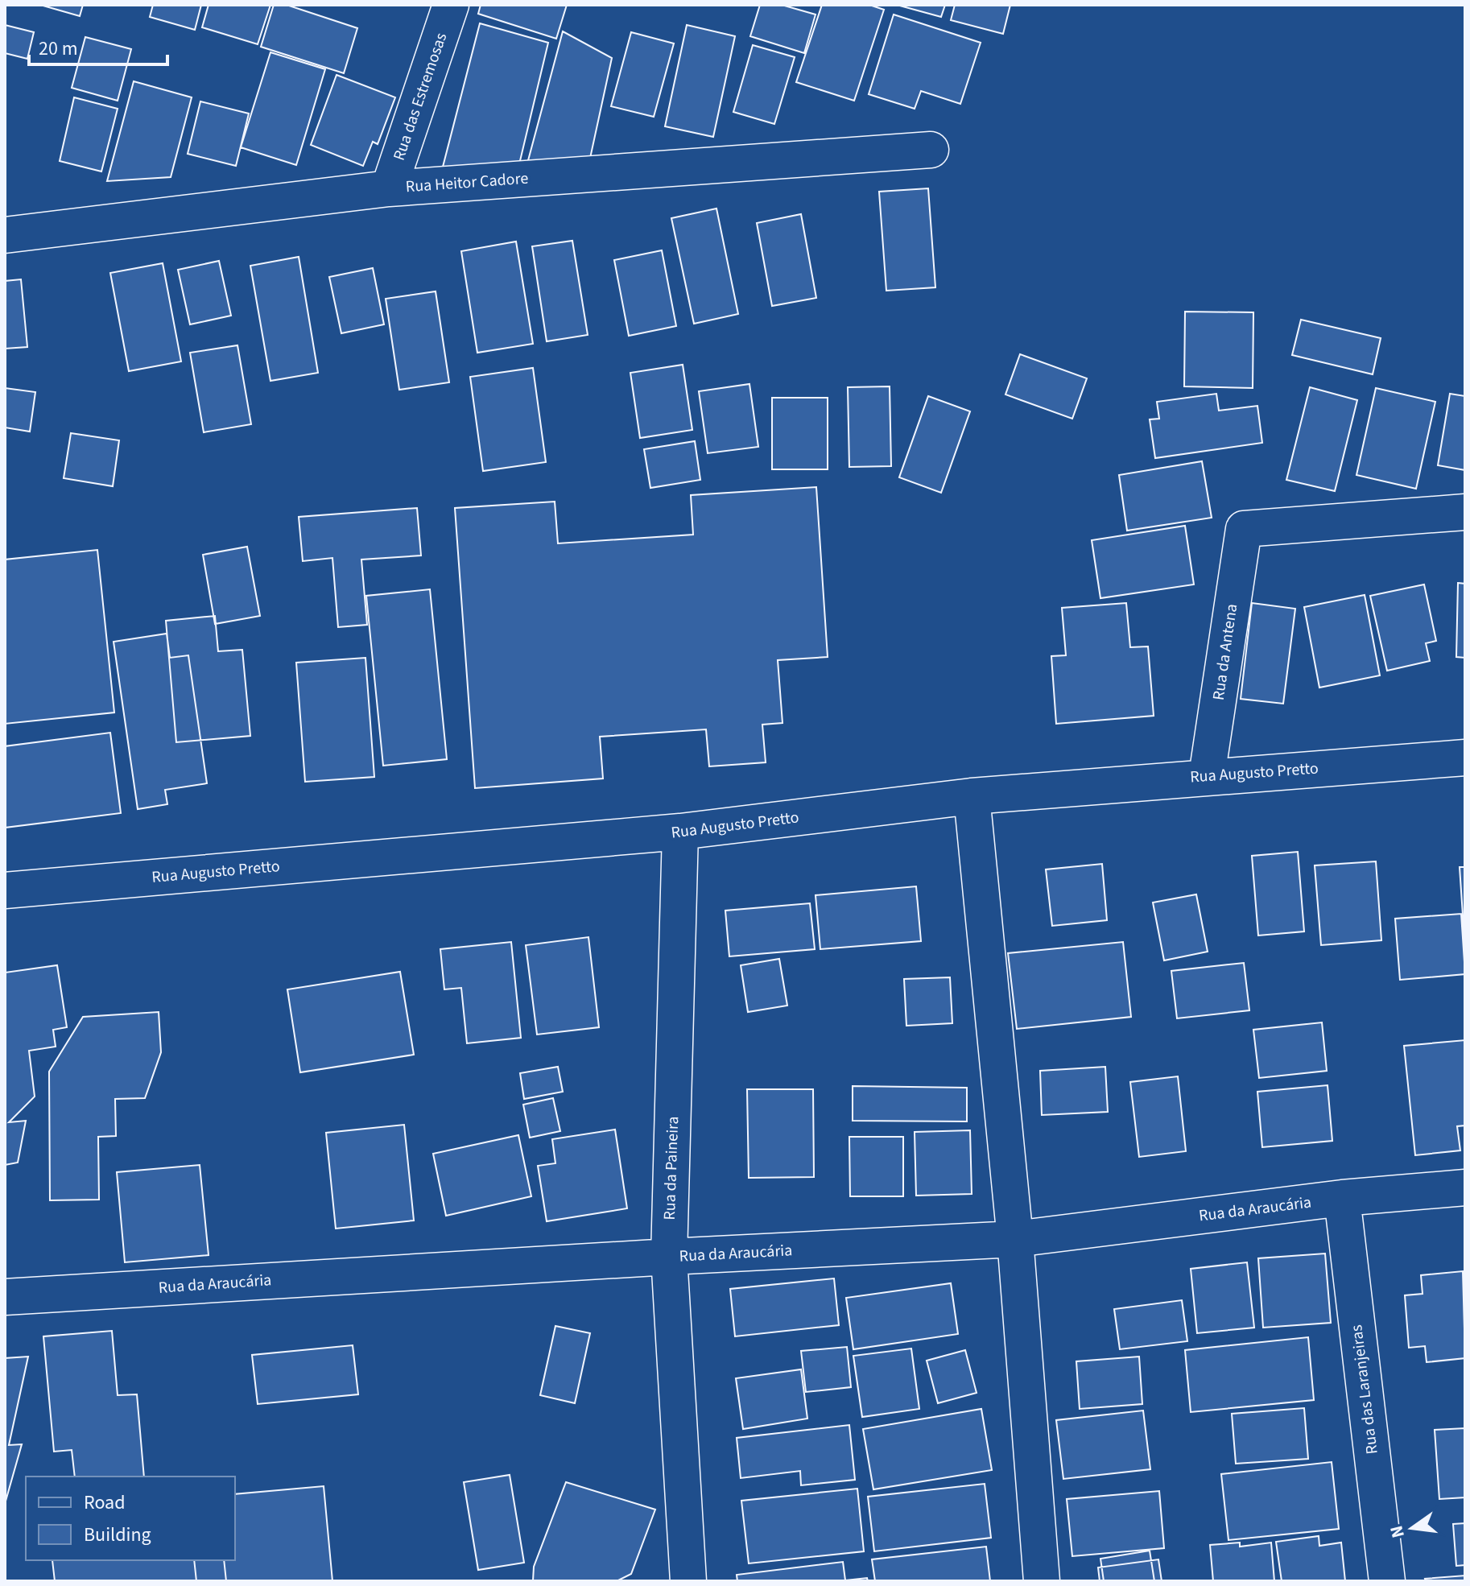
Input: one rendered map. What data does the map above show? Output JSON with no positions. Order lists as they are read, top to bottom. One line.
{"streets":{"street":["Rua das Estremosas","Rua Heitor Cadore","Rua da Antena","Rua Augusto Pretto","Rua da Paineira","Rua da Araucária","Rua das Laranjeiras"]},"crossings":[["Rua das Estremosas","Rua Heitor Cadore"],["Rua da Antena","Rua Augusto Pretto"],["Rua Augusto Pretto","Rua da Paineira"],["Rua da Paineira","Rua da Araucária"],["Rua da Araucária","Rua das Laranjeiras"]],"legend":["Road","Building"],"scale_bar":"20 m","north":"left"}
